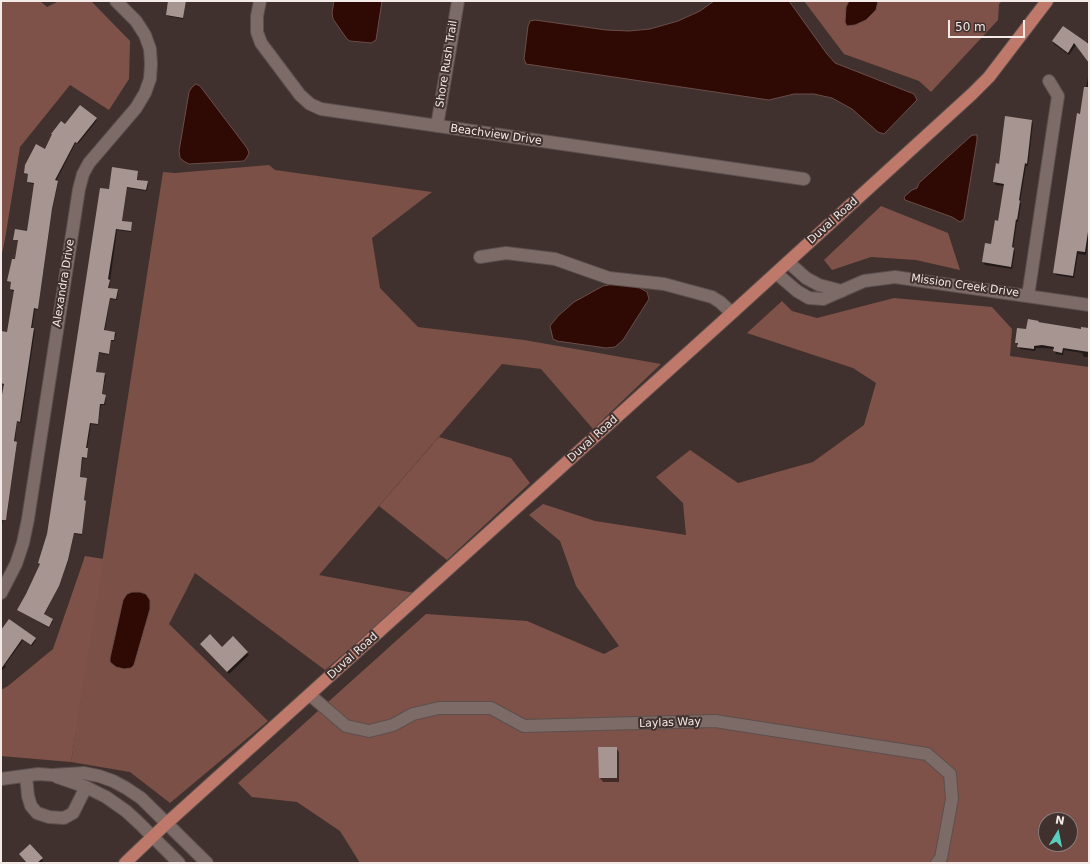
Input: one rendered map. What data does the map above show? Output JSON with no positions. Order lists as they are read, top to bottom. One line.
{"streets":{"main road":["Duval Road"],"street":["Shore Rush Trail","Beachview Drive","Alexandra Drive","Mission Creek Drive","Laylas Way"]},"crossings":[["Shore Rush Trail","Beachview Drive"],["Duval Road","Mission Creek Drive"],["Duval Road","Laylas Way"]],"scale_bar":"50 m","north":"top"}
